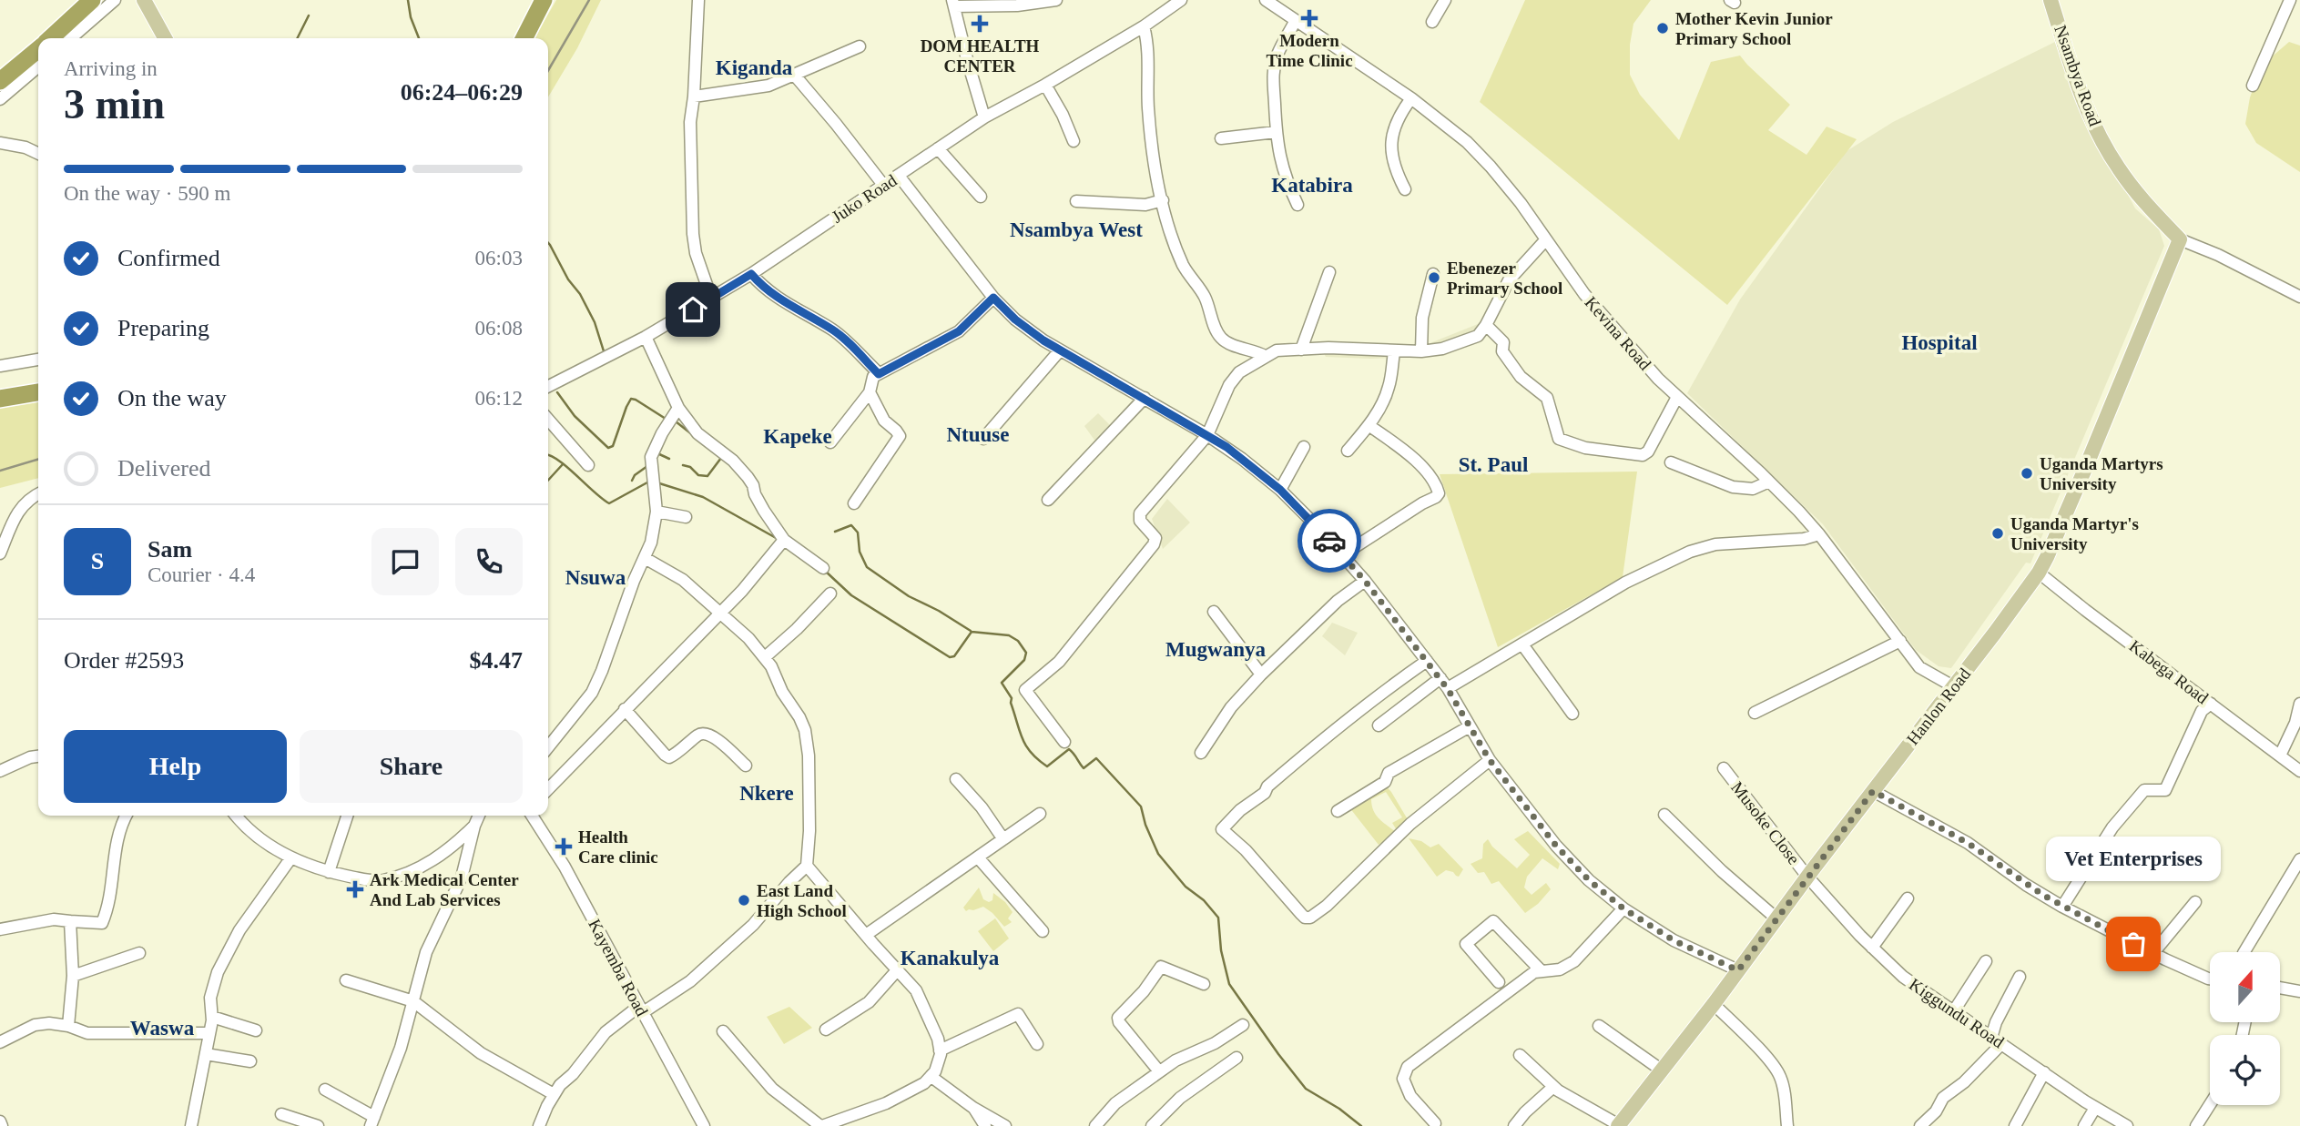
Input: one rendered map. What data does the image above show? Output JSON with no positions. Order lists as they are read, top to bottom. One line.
{"streets":{"main road":["Nsambya Road","Hanlon Road"],"street":["Juko Road","Kevina Road","Kabega Road","Musoke Close","Kayemba Road","Kiggundu Road"]},"crossings":[["Nsambya Road","Hanlon Road"],["Kevina Road","Hanlon Road"],["Kabega Road","Hanlon Road"],["Hanlon Road","Musoke Close"],["Hanlon Road","Kiggundu Road"],["Musoke Close","Kiggundu Road"]],"districts":["Kiganda","Katabira","Nsambya West","Hospital","Ntuuse","Kapeke","St. Paul","Nsuwa","Mugwanya","Nkere","Kanakulya","Waswa"],"places":{"health":["Modern Time Clinic","DOM HEALTH CENTER","Health Care clinic","Ark Medical Center And Lab Services"],"other":["Mother Kevin Junior Primary School","Ebenezer Primary School","Uganda Martyrs University","Uganda Martyr's University","East Land High School","Vet Enterprises"]},"north":"top","page":{"heading":["3 min","Arriving in","06:24–06:29"],"panel":["Sam","Courier · 4.4","Order #2593","$4.47"],"bar":"On the way · 590 m","list":[["Confirmed","06:03"],["Preparing","06:08"],["On the way","06:12"],"Delivered"],"round":"S","buttons":["Help","Share"],"bubble":"Vet Enterprises"}}
